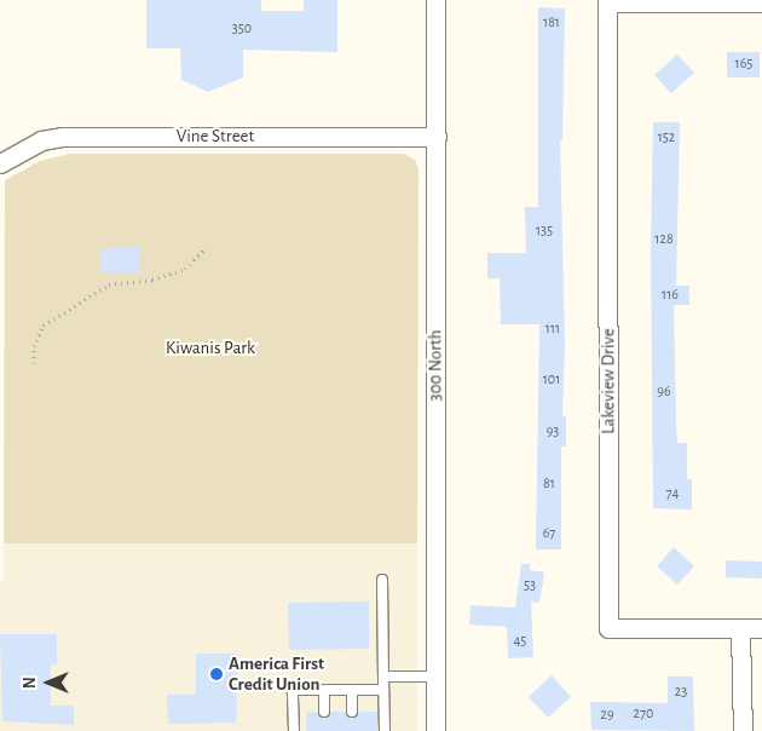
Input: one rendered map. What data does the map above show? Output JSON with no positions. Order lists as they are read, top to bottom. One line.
{"streets":{"street":["Vine Street","300 North","Lakeview Drive"]},"crossings":[["Vine Street","300 North"]],"parks":["Kiwanis Park"],"places":["America First Credit Union"],"house_numbers":["181","350","165","152","135","128","116","111","101","96","93","81","74","67","53","45","23","270","29"],"north":"left"}
